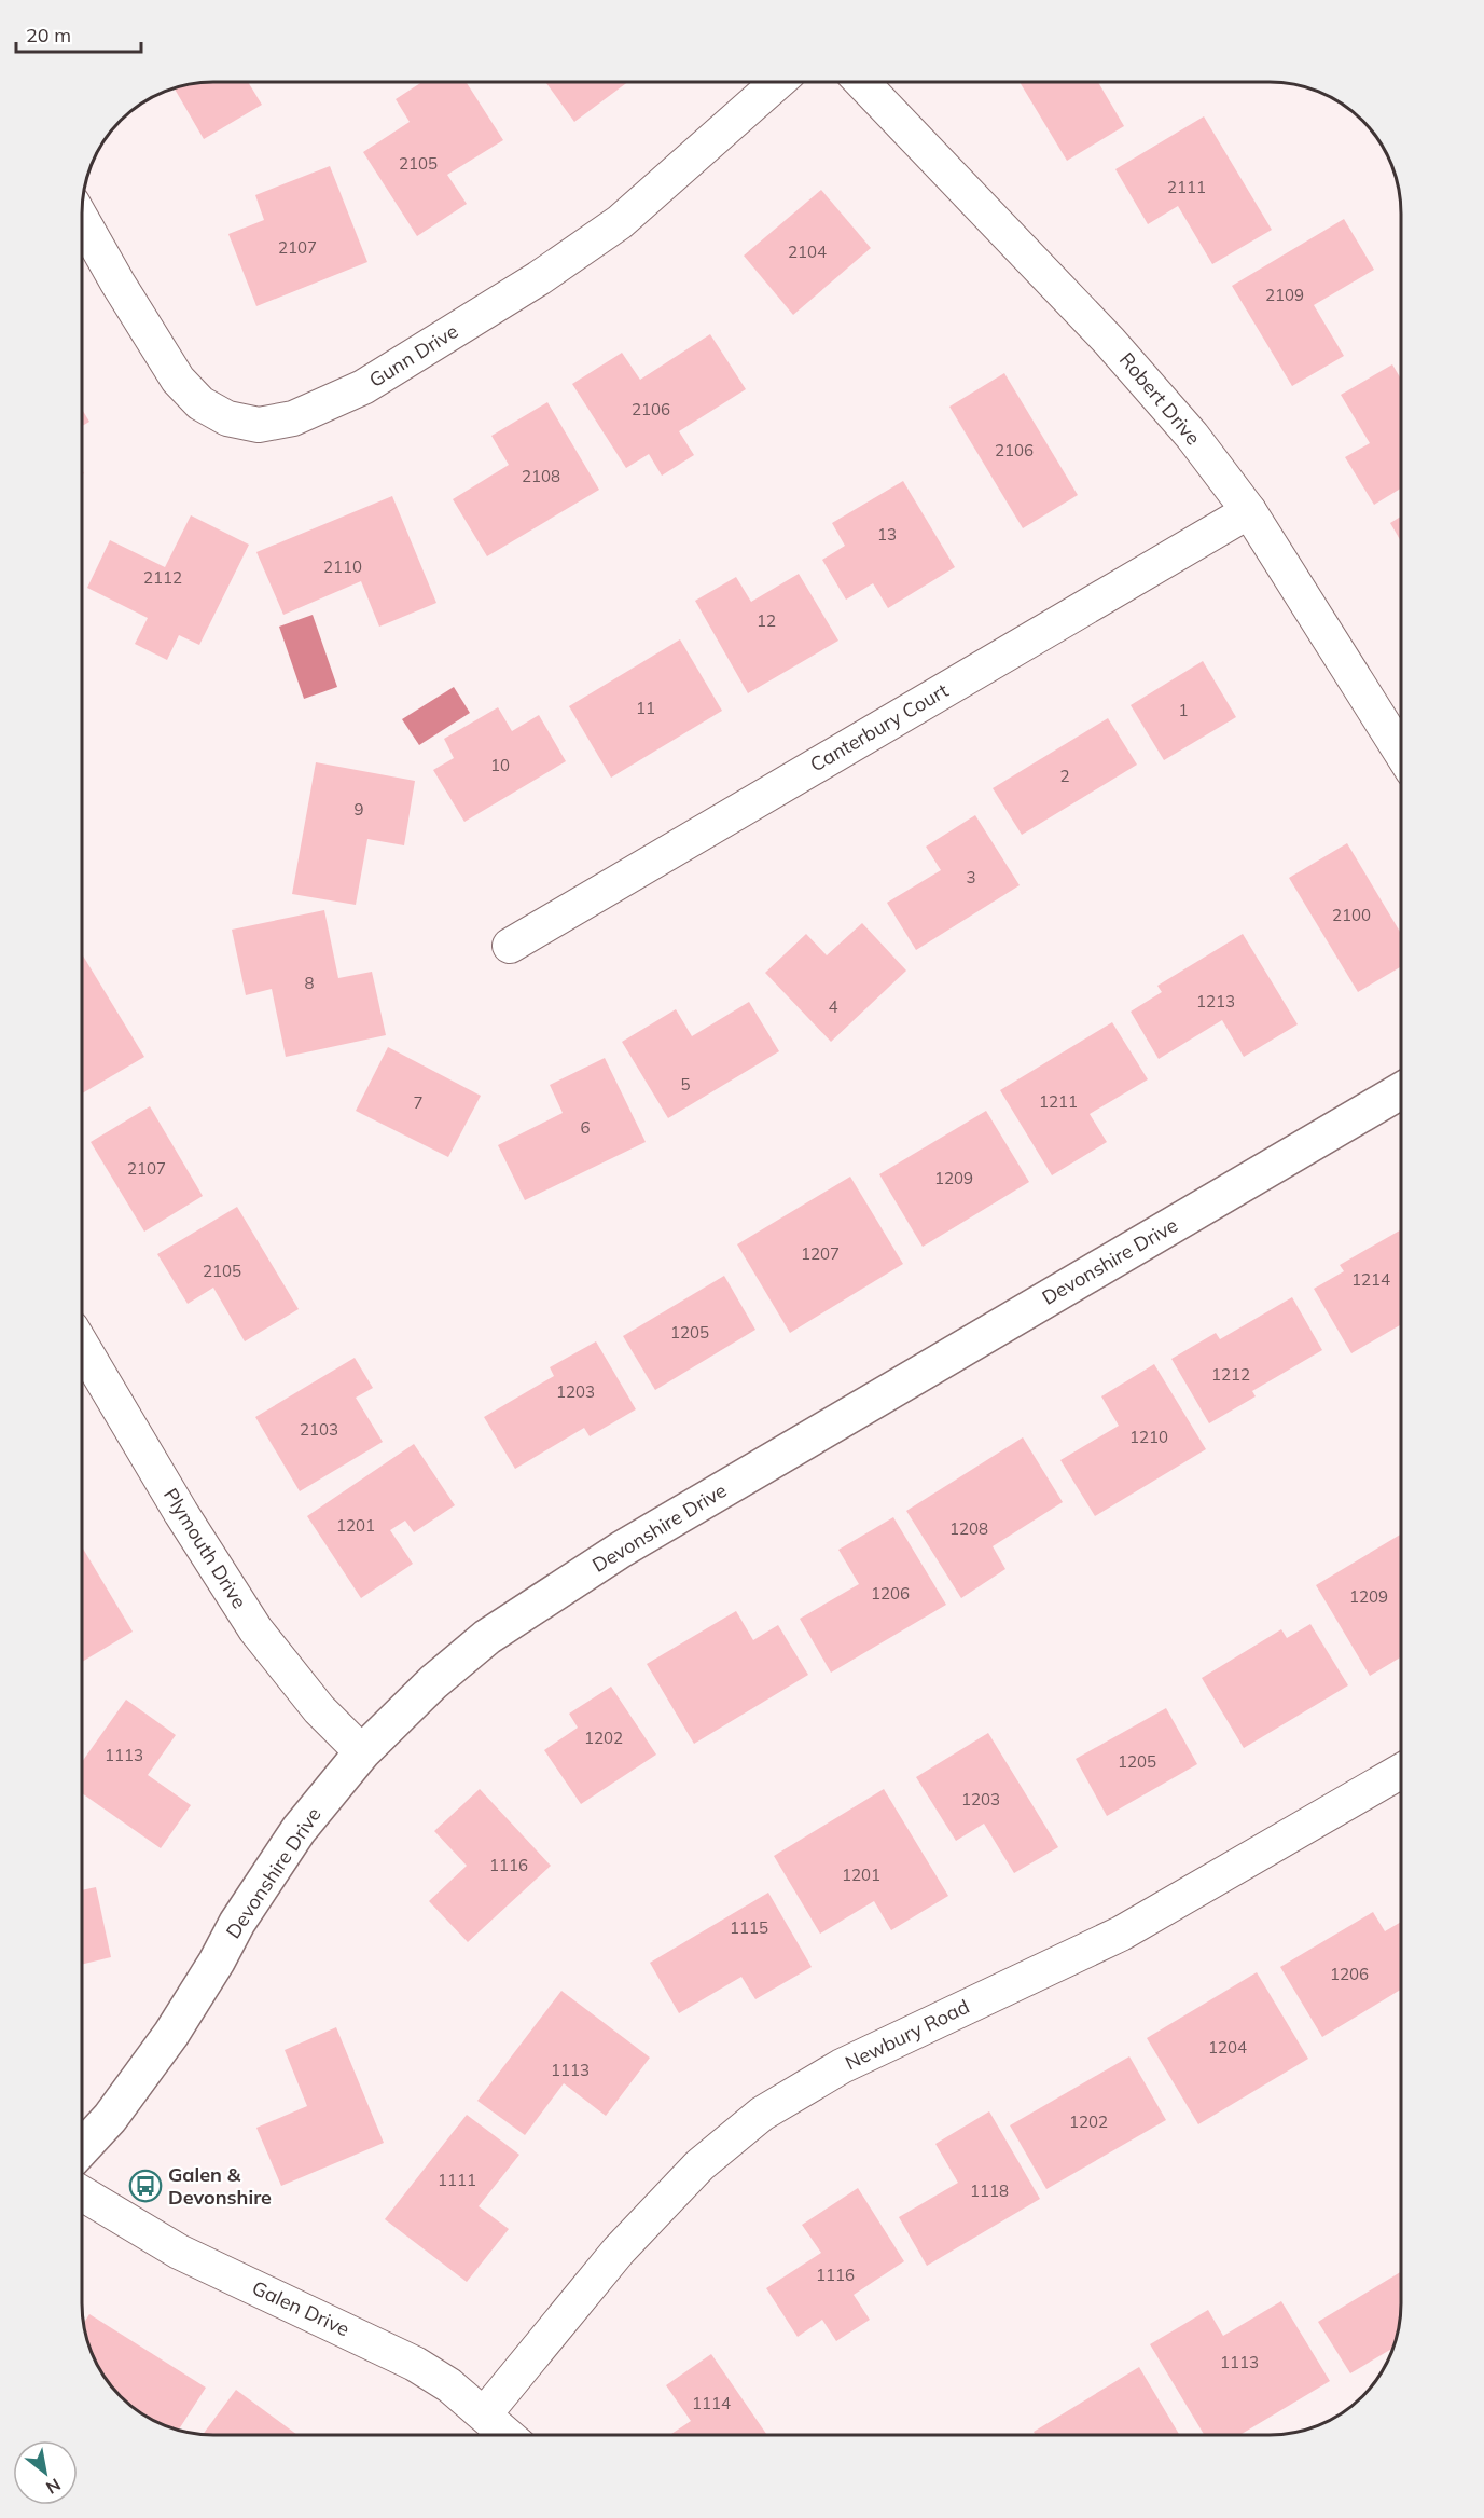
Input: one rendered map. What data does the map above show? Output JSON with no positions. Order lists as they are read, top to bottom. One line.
{"streets":{"street":["Gunn Drive","Robert Drive","Canterbury Court","Devonshire Drive","Plymouth Drive","Newbury Road","Galen Drive"]},"crossings":[["Robert Drive","Canterbury Court"],["Devonshire Drive","Plymouth Drive"],["Newbury Road","Galen Drive"]],"places":{"bus stop":["Galen & Devonshire"]},"house_numbers":["2105","2111","2107","2104","2109","2106","2106","2108","13","2110","2112","12","11","1","10","2","9","3","2100","8","1213","4","5","1211","7","6","2107","1209","1207","2105","1214","1205","1212","1203","2103","1210","1201","1208","1206","1209","1202","1113","1205","1203","1116","1201","1115","1206","1204","1113","1202","1111","1118","1116","1113","1114"],"scale_bar":"20 m","north":"bottom right"}
